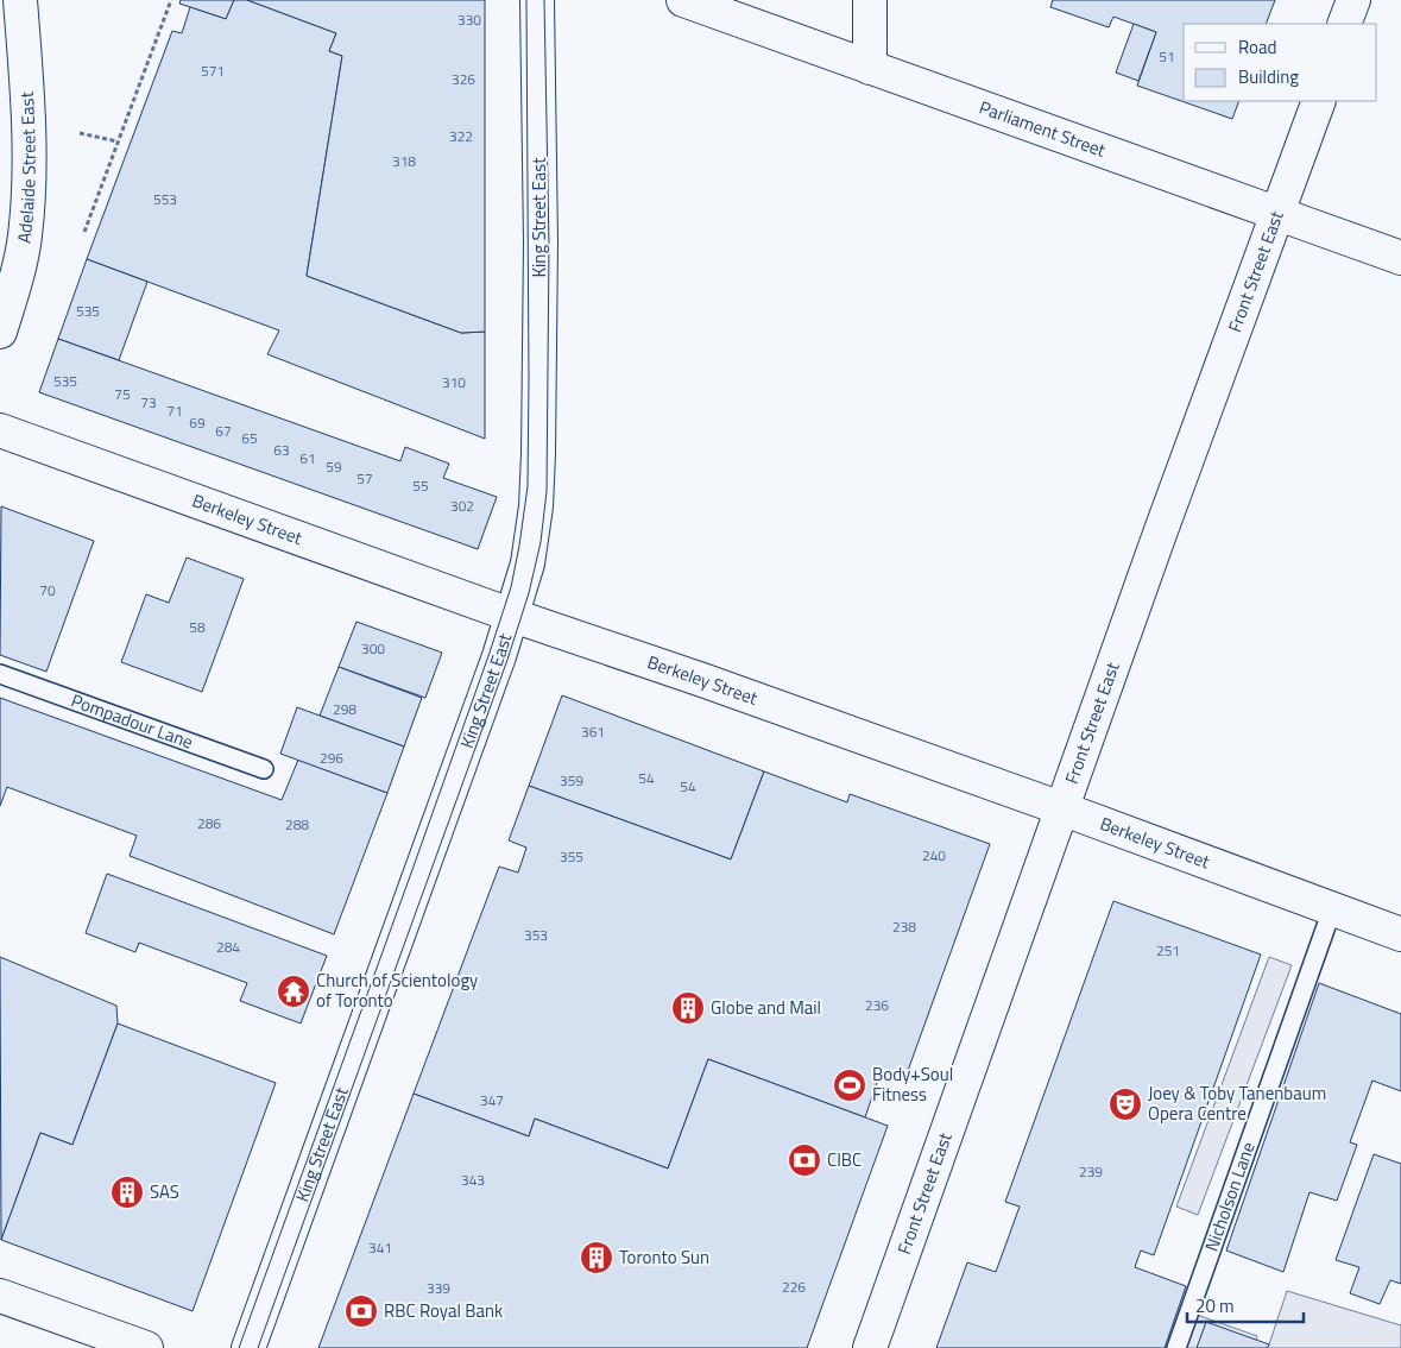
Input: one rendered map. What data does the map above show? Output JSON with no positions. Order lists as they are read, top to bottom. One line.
{"streets":{"main road":["Parliament Street","Adelaide Street East","King Street East","Front Street East","Berkeley Street"],"lane":["Pompadour Lane","Nicholson Lane"]},"crossings":[["Parliament Street","Front Street East"],["King Street East","Berkeley Street"],["Front Street East","Berkeley Street"],["Berkeley Street","Nicholson Lane"]],"places":{"temple":["Church of Scientology of Toronto"],"building":["Globe and Mail","SAS","Toronto Sun"],"sports":["Body+Soul Fitness"],"theatre":["Joey & Toby Tanenbaum Opera Centre"],"bank":["CIBC","RBC Royal Bank"]},"house_numbers":["330","51","571","326","322","318","553","535","535","310","75","73","71","69","67","65","63","61","59","57","55","302","70","58","300","298","361","296","54","359","54","286","288","240","355","238","353","284","251","236","347","239","343","341","226","339"],"legend":["Road","Building"],"scale_bar":"20 m"}
